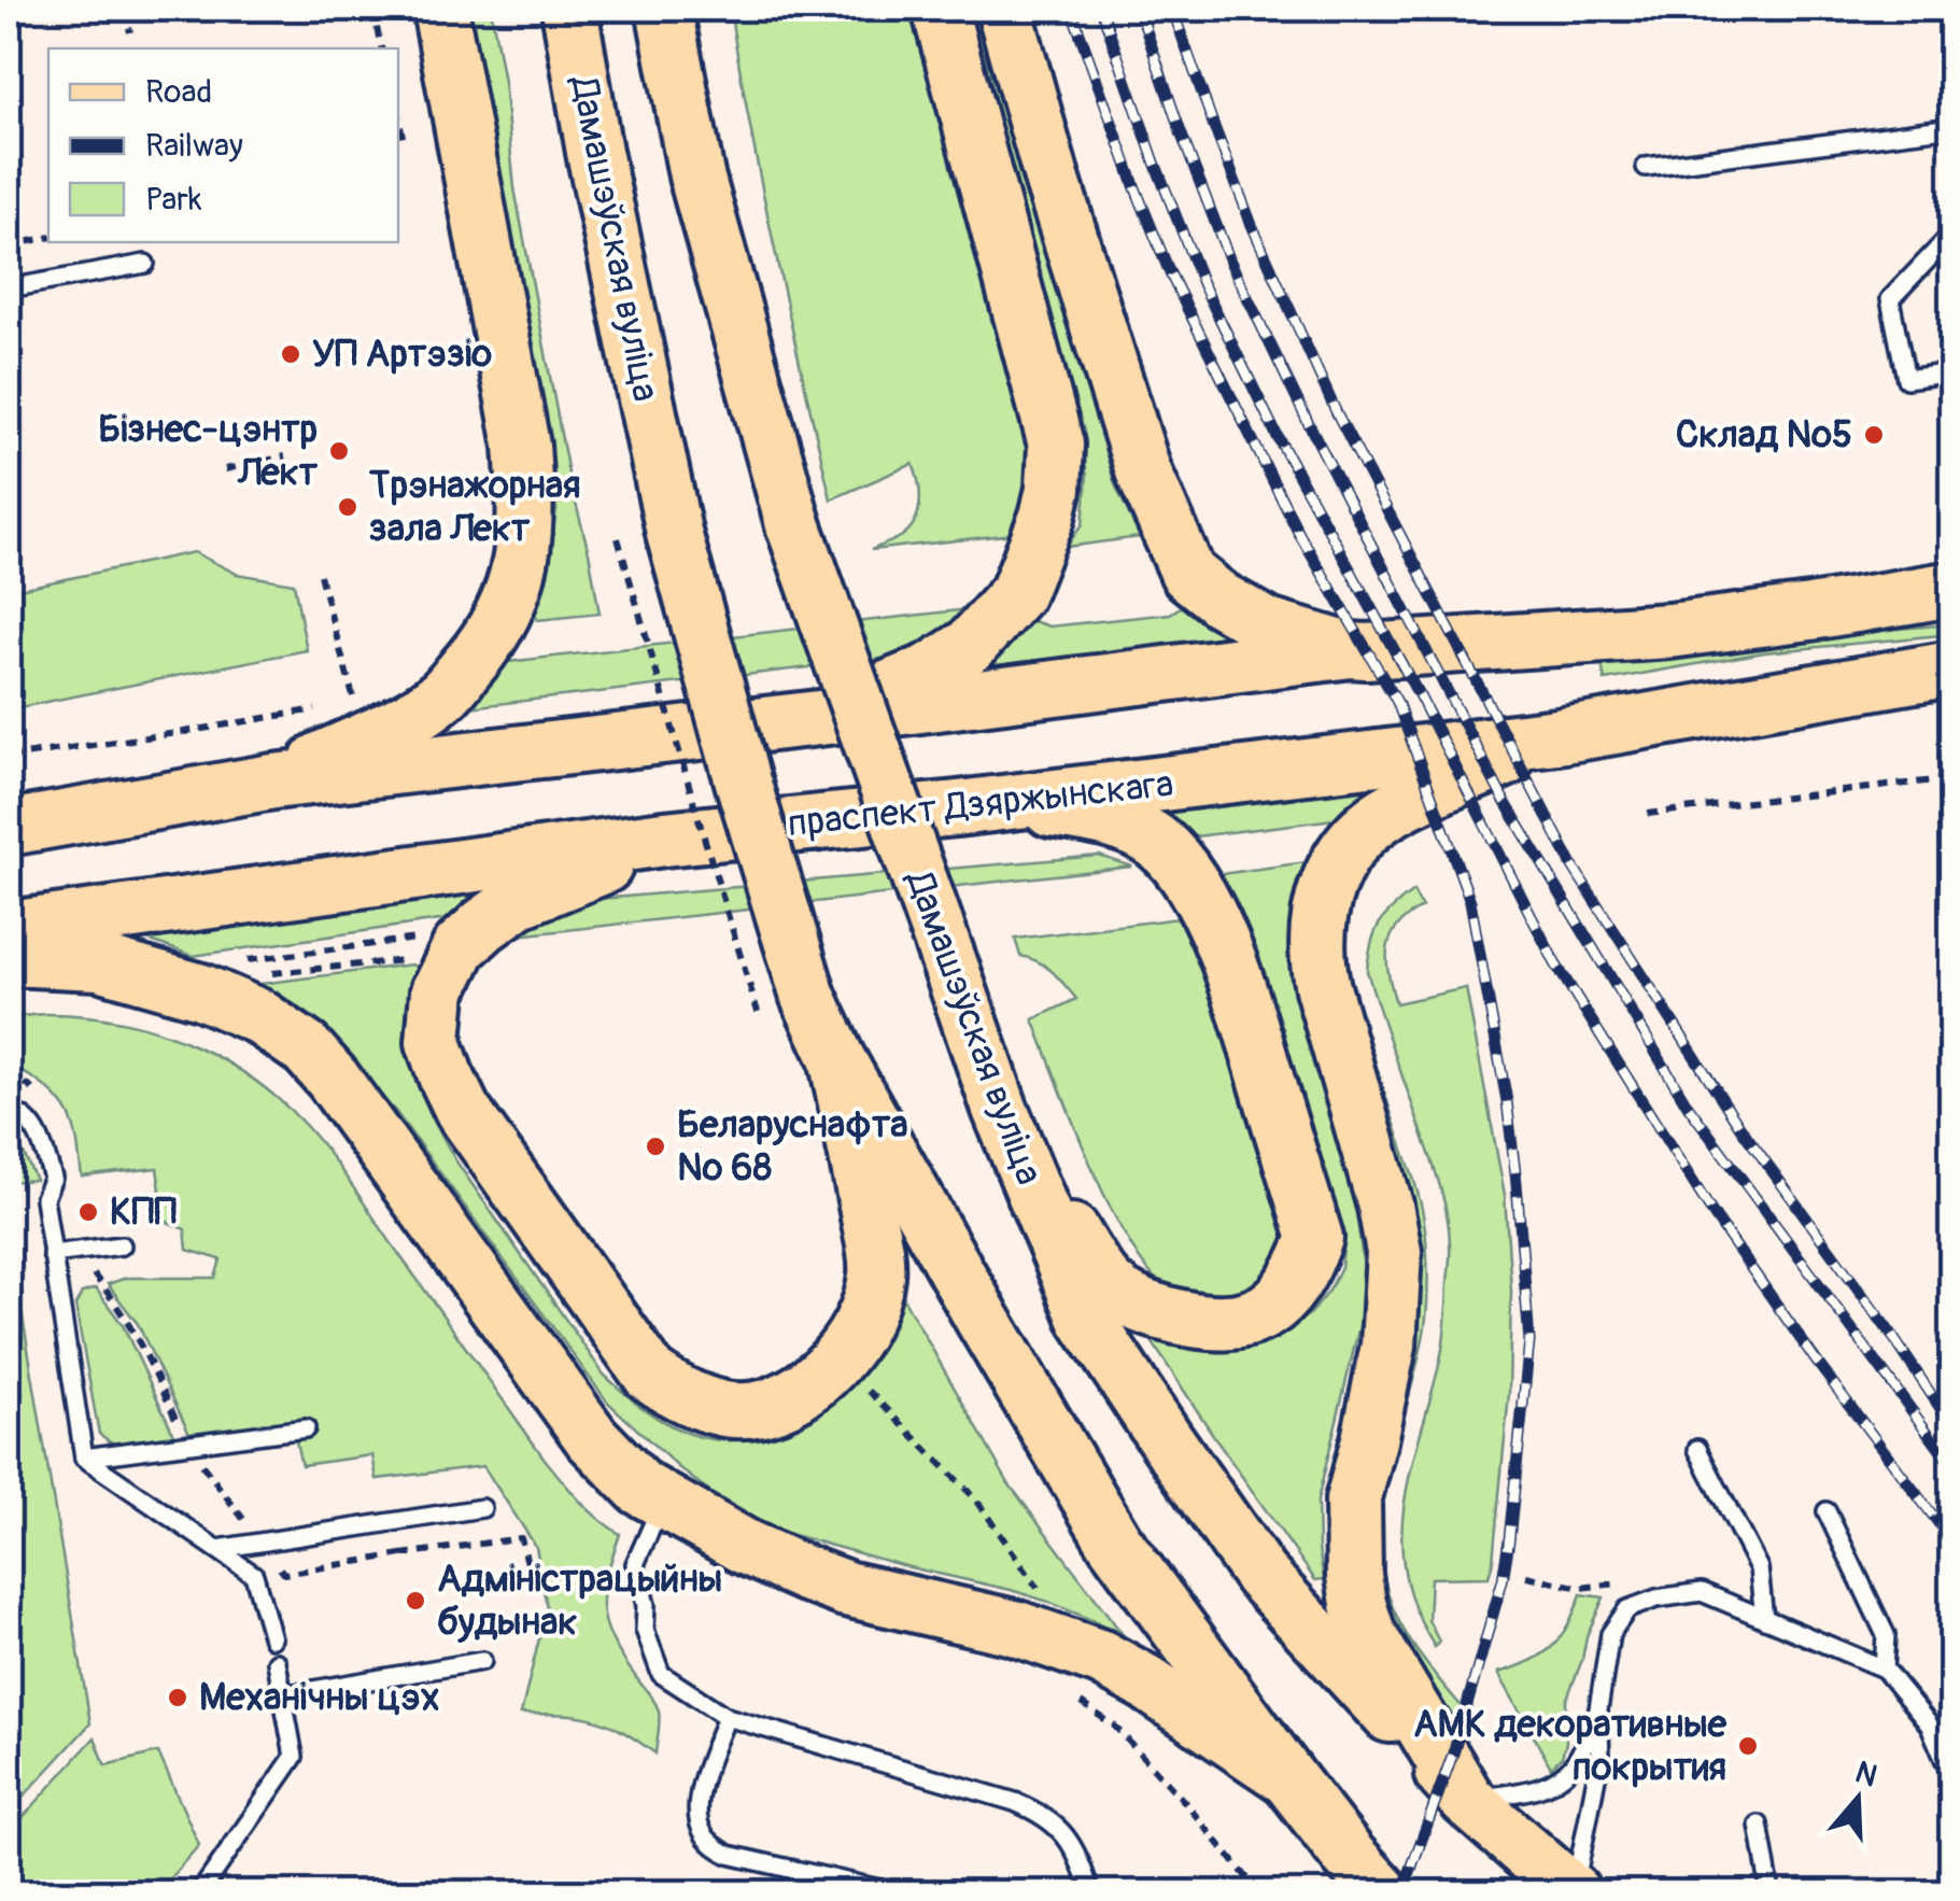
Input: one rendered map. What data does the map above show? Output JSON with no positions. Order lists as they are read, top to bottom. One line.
{"streets":{"main road":["Дамашэўская вуліца","праспект Дзяржынскага"]},"places":["УП Артэзіо","Склад №5","Бізнес-цэнтр Лект","Трэнажорная зала Лект","Беларуснафта № 68","КПП","Адміністрацыйны будынак","Механічны цэх","АМК декоративные покрытия"],"legend":["Road","Railway","Park"],"north":"top"}
